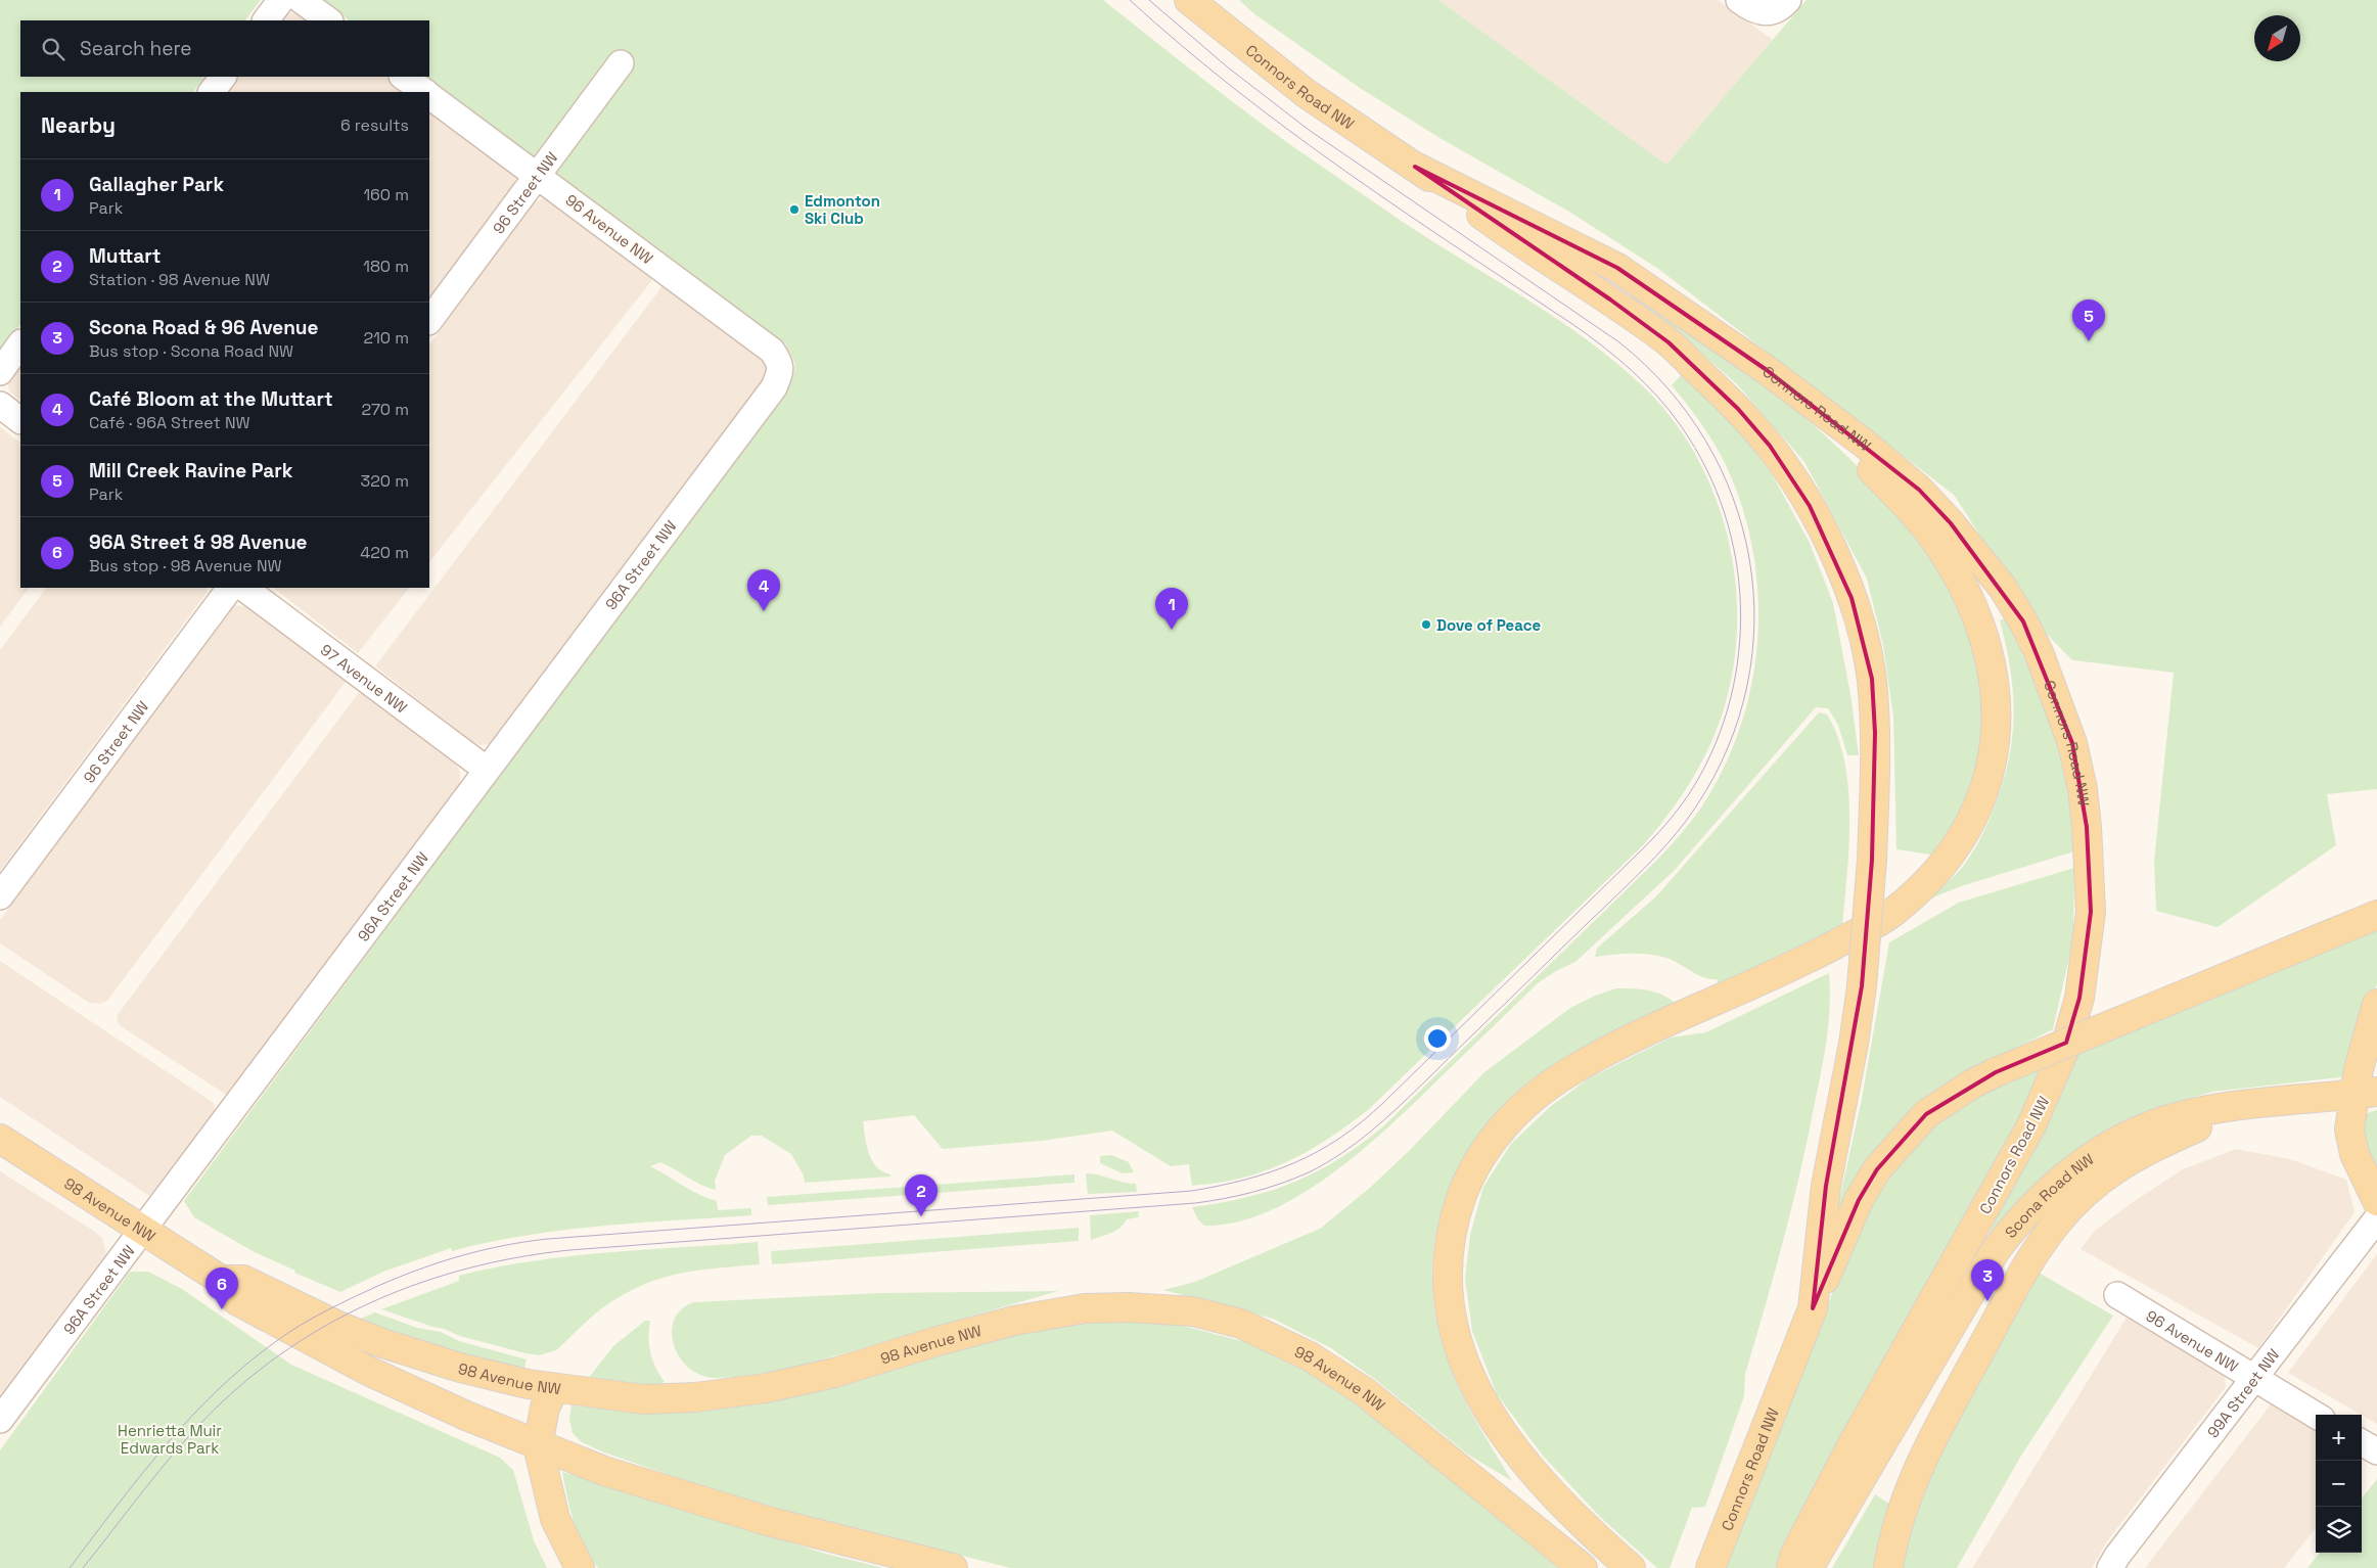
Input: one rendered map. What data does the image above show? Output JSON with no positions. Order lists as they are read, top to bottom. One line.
{"streets":{"main road":["Connors Road NW","Scona Road NW","98 Avenue NW"],"street":["96 Street NW","96 Avenue NW","96A Street NW","97 Avenue NW","99A Street NW"]},"crossings":[["96 Street NW","96 Avenue NW"],["96 Avenue NW","96A Street NW"],["96 Avenue NW","99A Street NW"],["96A Street NW","97 Avenue NW"],["96A Street NW","98 Avenue NW"]],"parks":["Henrietta Muir Edwards Park"],"places":["Edmonton Ski Club","Dove of Peace"],"north":"bottom left","page":{"search":"Search here","heading":["Nearby","6 results"],"list":[{"mark":"1","name":"Gallagher Park","note":"Park","value":"160 m"},{"mark":"2","name":"Muttart","note":"Station · 98 Avenue NW","value":"180 m"},{"mark":"3","name":"Scona Road & 96 Avenue","note":"Bus stop · Scona Road NW","value":"210 m"},{"mark":"4","name":"Café Bloom at the Muttart","note":"Café · 96A Street NW","value":"270 m"},{"mark":"5","name":"Mill Creek Ravine Park","note":"Park","value":"320 m"},{"mark":"6","name":"96A Street & 98 Avenue","note":"Bus stop · 98 Avenue NW","value":"420 m"}],"pins":["5","4","1","2","3","6"],"map_buttons":["+","−"]}}
